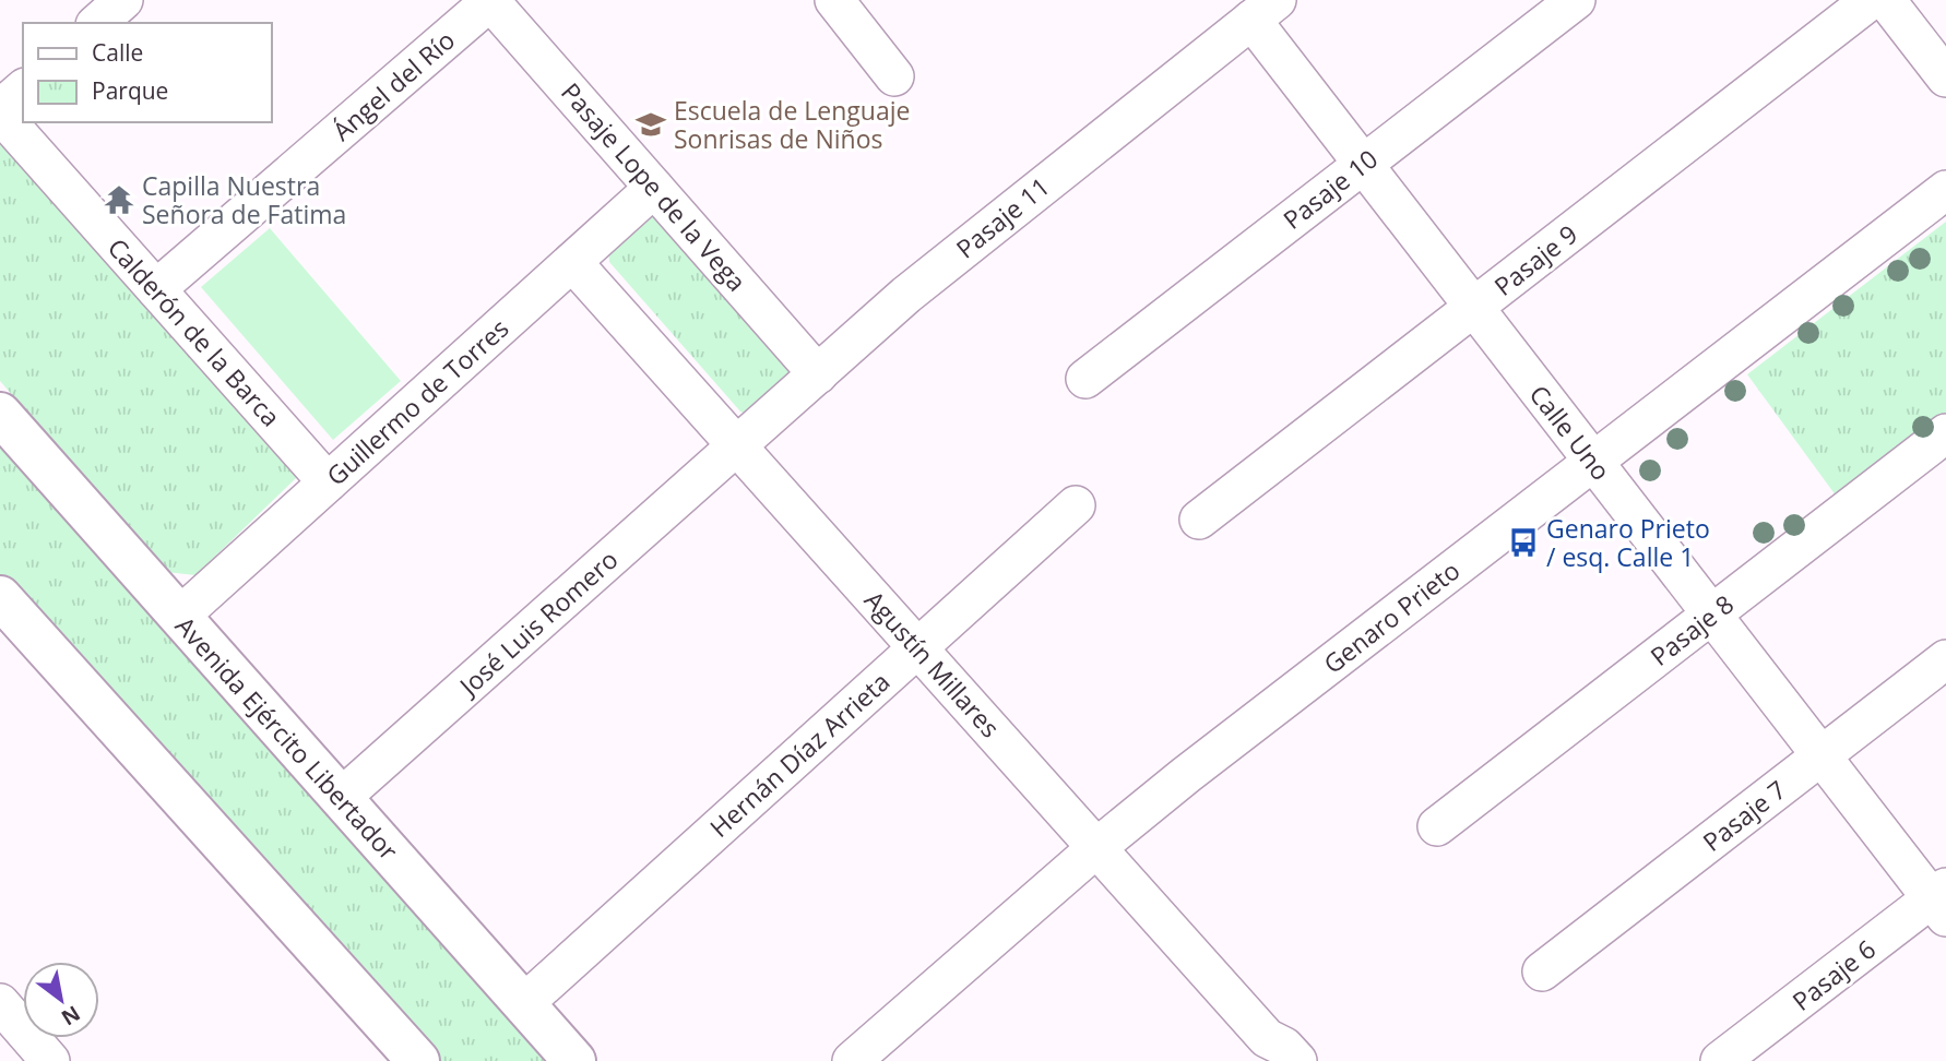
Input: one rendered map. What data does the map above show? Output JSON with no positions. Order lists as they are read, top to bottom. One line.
{"streets":{"main road":["Avenida Ejército Libertador"],"street":["Ángel del Río","Pasaje Lope de la Vega","Pasaje 10","Pasaje 11","Pasaje 9","Calderón de la Barca","Guillermo de Torres","Calle Uno","Genaro Prieto","José Luis Romero","Pasaje 8","Agustín Millares","Hernán Díaz Arrieta","Pasaje 7","Pasaje 6"]},"crossings":[["Ángel del Río","Pasaje Lope de la Vega"],["Ángel del Río","Calderón de la Barca"],["Pasaje Lope de la Vega","Pasaje 11"],["Pasaje Lope de la Vega","Guillermo de Torres"],["Pasaje 10","Calle Uno"],["Pasaje 11","Calle Uno"],["Pasaje 11","José Luis Romero"],["Pasaje 11","Agustín Millares"],["Pasaje 9","Calle Uno"],["Calderón de la Barca","Guillermo de Torres"],["Guillermo de Torres","Agustín Millares"],["Guillermo de Torres","Avenida Ejército Libertador"],["Calle Uno","Genaro Prieto"],["Calle Uno","Pasaje 8"],["Calle Uno","Pasaje 7"],["Calle Uno","Pasaje 6"],["Genaro Prieto","Agustín Millares"],["José Luis Romero","Agustín Millares"],["José Luis Romero","Avenida Ejército Libertador"],["Agustín Millares","Hernán Díaz Arrieta"],["Avenida Ejército Libertador","Hernán Díaz Arrieta"]],"places":{"school or university":["Escuela de Lenguaje Sonrisas de Niños"],"temple":["Capilla Nuestra Señora de Fatima"],"bus stop":["Genaro Prieto / esq. Calle 1"]},"legend":["Calle","Parque"],"north":"bottom right"}
